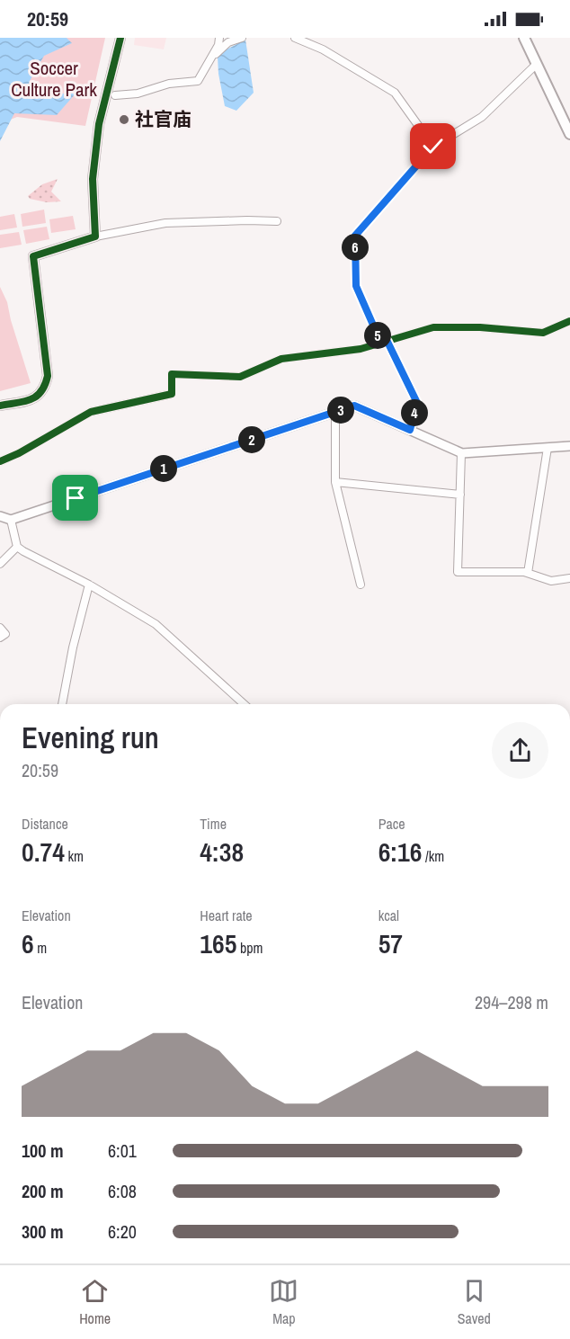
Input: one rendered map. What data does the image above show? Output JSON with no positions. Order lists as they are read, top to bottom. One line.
{"parks":["Soccer Culture Park"],"places":["社官庙"],"page":{"status":"20:59","pins":["6","5","3","4","2","1"],"heading":["Evening run","20:59"],"stats":[["Distance","0.74 km"],["Time","4:38"],["Pace","6:16 /km"],["Elevation","6 m"],["Heart rate","165 bpm"],["kcal","57"]],"chart":["Elevation","294–298 m"],"list":[{"name":"100 m","note":"6:01"},{"name":"200 m","note":"6:08"},{"name":"300 m","note":"6:20"}],"tabs":["Home","Map","Saved"]}}
